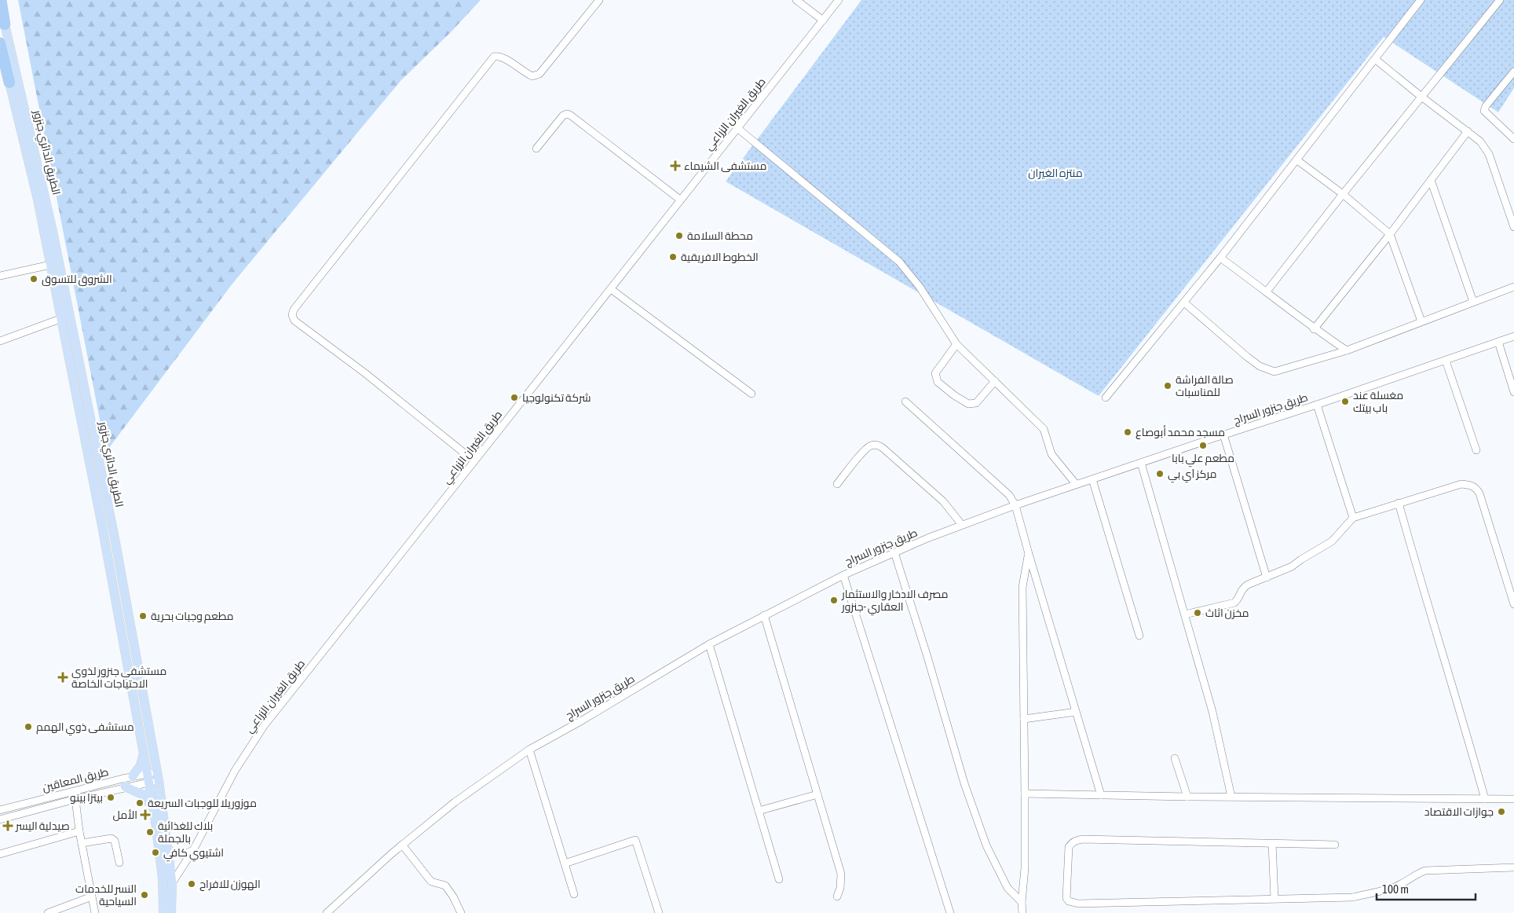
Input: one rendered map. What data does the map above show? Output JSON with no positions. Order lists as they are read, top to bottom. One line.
{"streets":{"main road":["الطريق الدائري جنزور"],"street":["طريق الغيران الزراعي","طريق جنزور السراج","طريق المعاقين"]},"crossings":[["طريق الغيران الزراعي","الطريق الدائري جنزور"],["الطريق الدائري جنزور","طريق المعاقين"]],"parks":["منتزه الغيران"],"places":{"health":["مستشفى الشيماء","مستشفي جنزور لذوي الاحتياجات الخاصة","الأمل","صيدلية اليسر"],"other":["محطة السلامة","الخطوط الافريقية","الشروق للتسوق","صالة الفراشة للمناسبات","شركة تكنولوجيا","مغسلة عند باب بيتك","مسجد محمد أبوصاع","مطعم علي بابا","مركز اَي بي","مصرف الادخار والاستثمار العقاري -جنزور","مخزن اثاث","مطعم وجبات بحرية","مستشفى ذوي الهمم","بيتزا بينو","موزوريلا للوجبات السريعة","جوازات الاقتصاد","بلاك للغذائية بالجملة","اشتيوي كافي","الهوزن للافراح","النسر للخدمات السياحية"]},"scale_bar":"100 m"}
